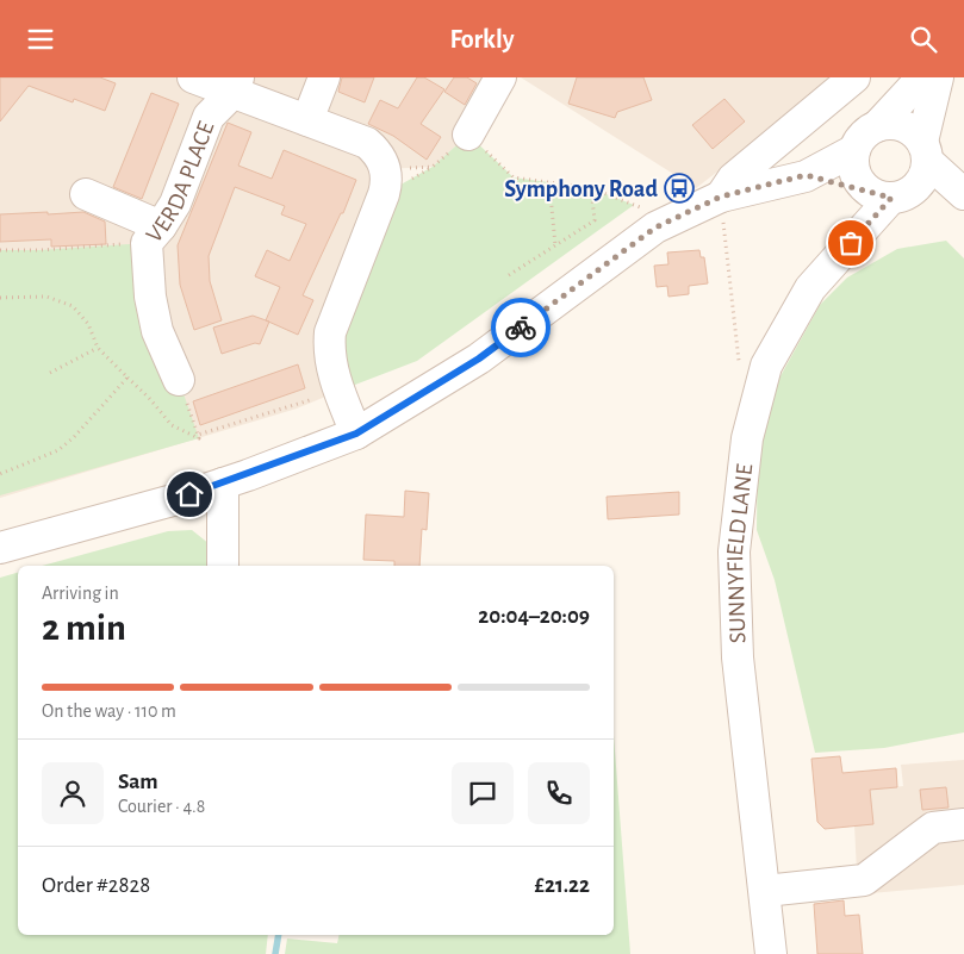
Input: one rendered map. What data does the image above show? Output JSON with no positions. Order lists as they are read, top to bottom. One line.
{"streets":{"street":["VERDA PLACE","SUNNYFIELD LANE"]},"places":{"bus stop":["Symphony Road"]},"page":{"header":"Forkly","heading":["2 min","Arriving in","20:04–20:09"],"panel":["Sam","Courier · 4.8","Order #2828","£21.22"],"bar":"On the way · 110 m"}}
